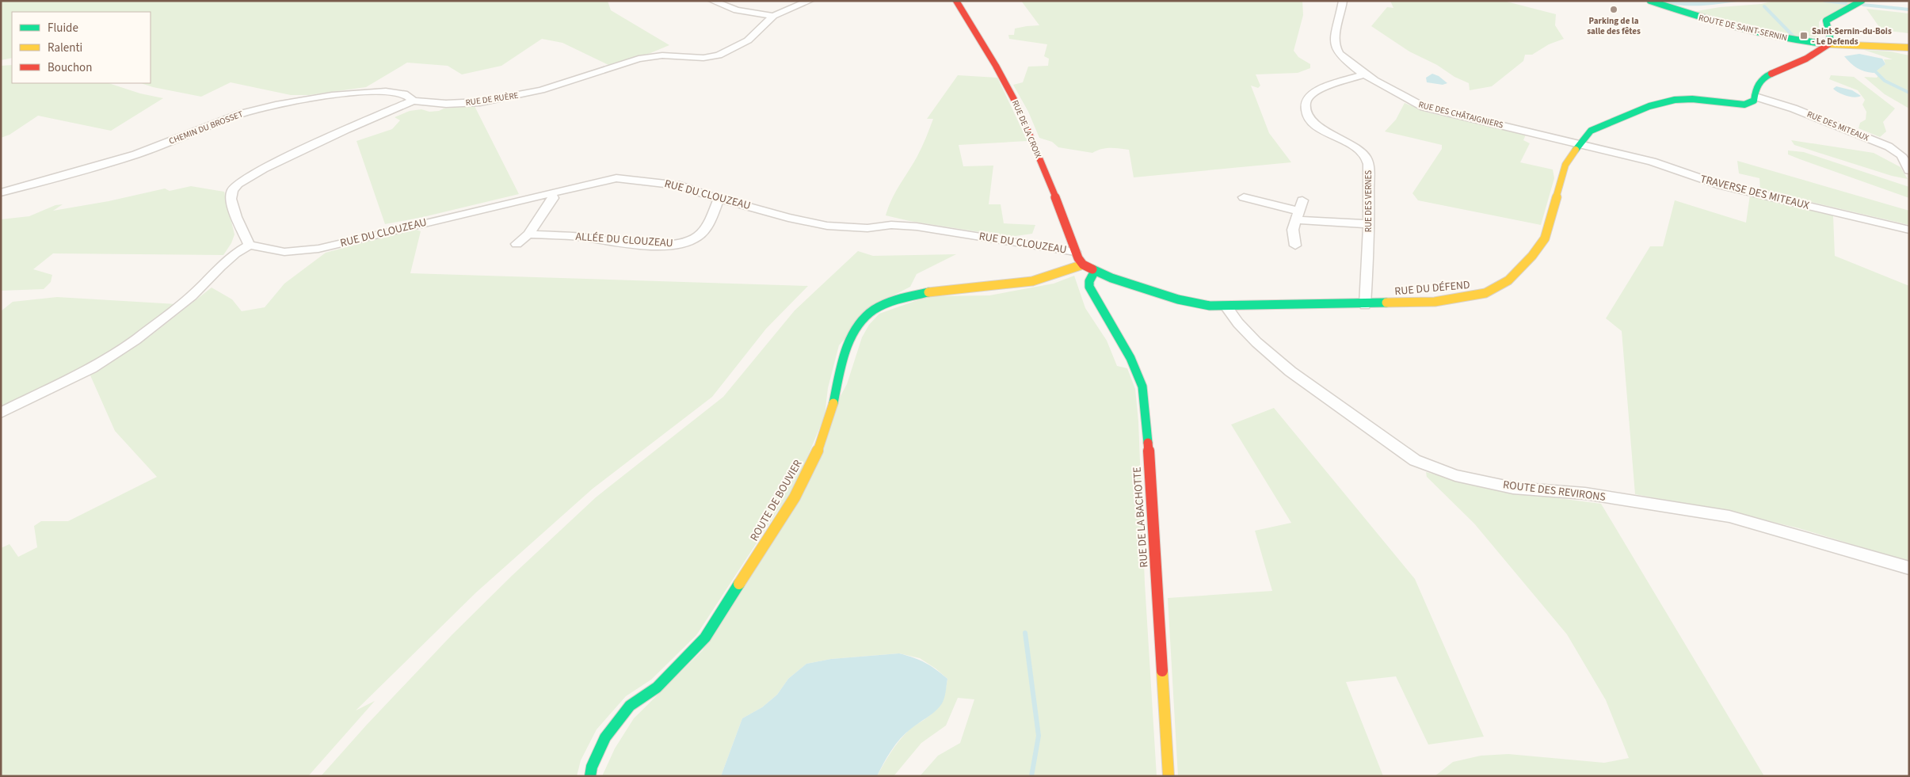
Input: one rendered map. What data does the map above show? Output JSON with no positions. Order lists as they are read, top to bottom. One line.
{"streets":{"street":["ROUTE DE SAINT-SERNIN","RUE DE RUÈRE","RUE DES CHÂTAIGNIERS","RUE DES MITEAUX","CHEMIN DU BROSSET","RUE DE LA CROIX","TRAVERSE DES MITEAUX","RUE DU CLOUZEAU","RUE DES VERNES","ALLÉE DU CLOUZEAU","RUE DU DÉFEND","ROUTE DES REVIRONS","ROUTE DE BOUVIER","RUE DE LA BACHOTTE"]},"crossings":[["RUE DE RUÈRE","CHEMIN DU BROSSET"],["RUE DE RUÈRE","RUE DU CLOUZEAU"],["RUE DES CHÂTAIGNIERS","TRAVERSE DES MITEAUX"],["RUE DES CHÂTAIGNIERS","RUE DES VERNES"],["RUE DES CHÂTAIGNIERS","RUE DU DÉFEND"],["RUE DES MITEAUX","RUE DU DÉFEND"],["RUE DE LA CROIX","RUE DU CLOUZEAU"],["RUE DE LA CROIX","RUE DU DÉFEND"],["RUE DE LA CROIX","ROUTE DE BOUVIER"],["TRAVERSE DES MITEAUX","RUE DU DÉFEND"],["RUE DU CLOUZEAU","ALLÉE DU CLOUZEAU"],["RUE DES VERNES","RUE DU DÉFEND"],["RUE DU DÉFEND","ROUTE DES REVIRONS"],["RUE DU DÉFEND","ROUTE DE BOUVIER"],["RUE DU DÉFEND","RUE DE LA BACHOTTE"]],"places":{"other":["Parking de la salle des fêtes"],"transit":["Saint-Sernin-du-Bois - Le Defends"]},"legend":["Fluide","Ralenti","Bouchon"]}
